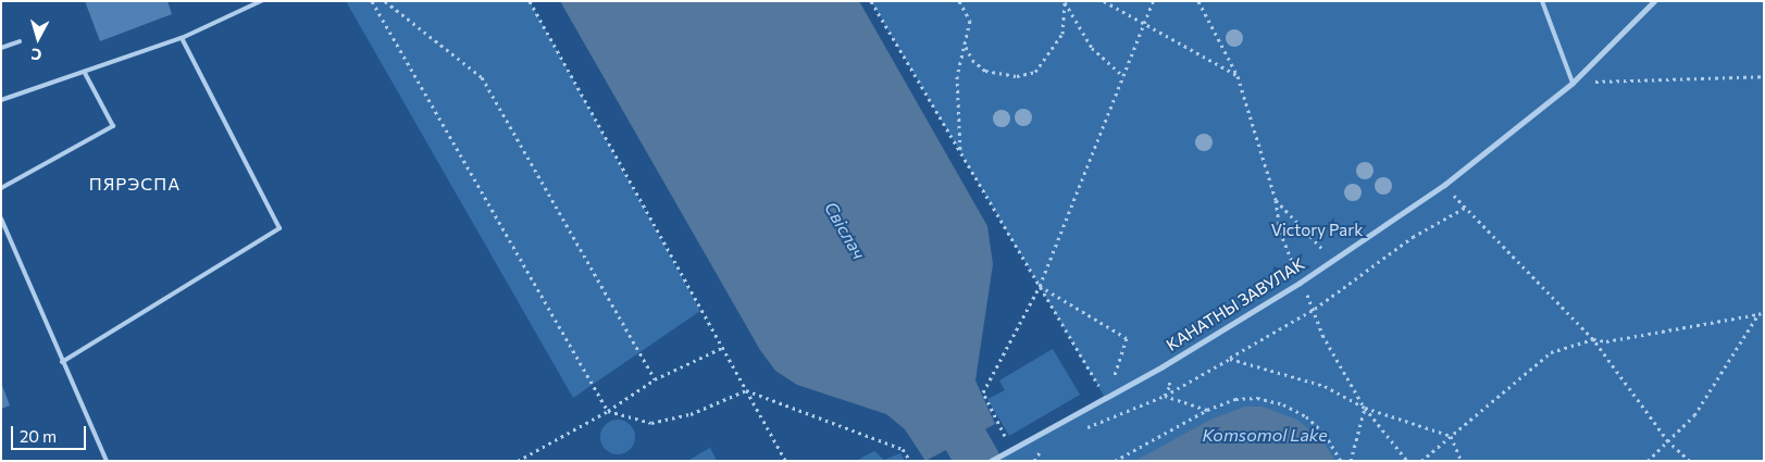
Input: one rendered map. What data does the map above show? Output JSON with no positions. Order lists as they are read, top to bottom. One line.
{"streets":{"street":["КАНАТНЫ ЗАВУЛАК"]},"districts":["ПЯРЭСПА"],"water":["Свіслач","Komsomol Lake"],"parks":["Victory Park"],"scale_bar":"20 m","north":"bottom"}
